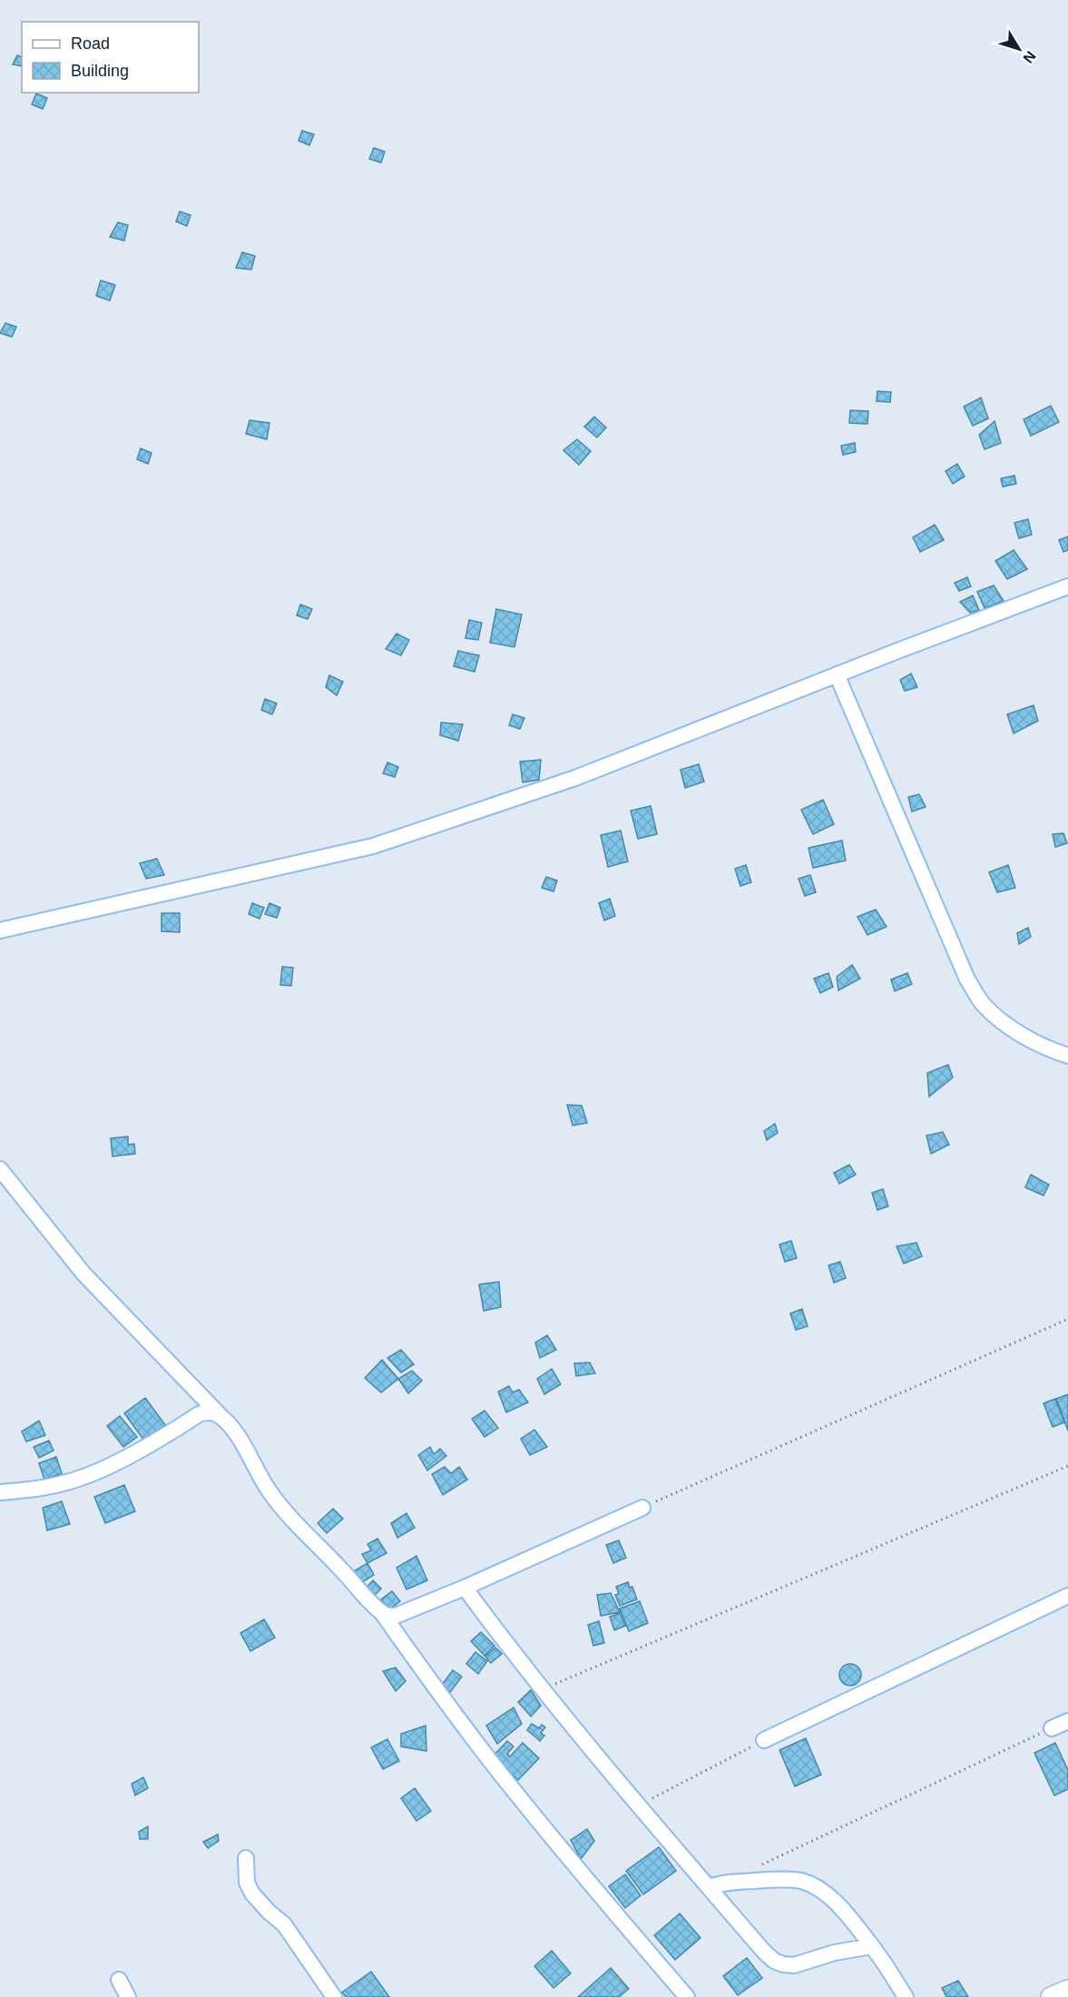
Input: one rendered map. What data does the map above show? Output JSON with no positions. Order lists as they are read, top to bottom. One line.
{"legend":["Road","Building"],"north":"bottom right"}
